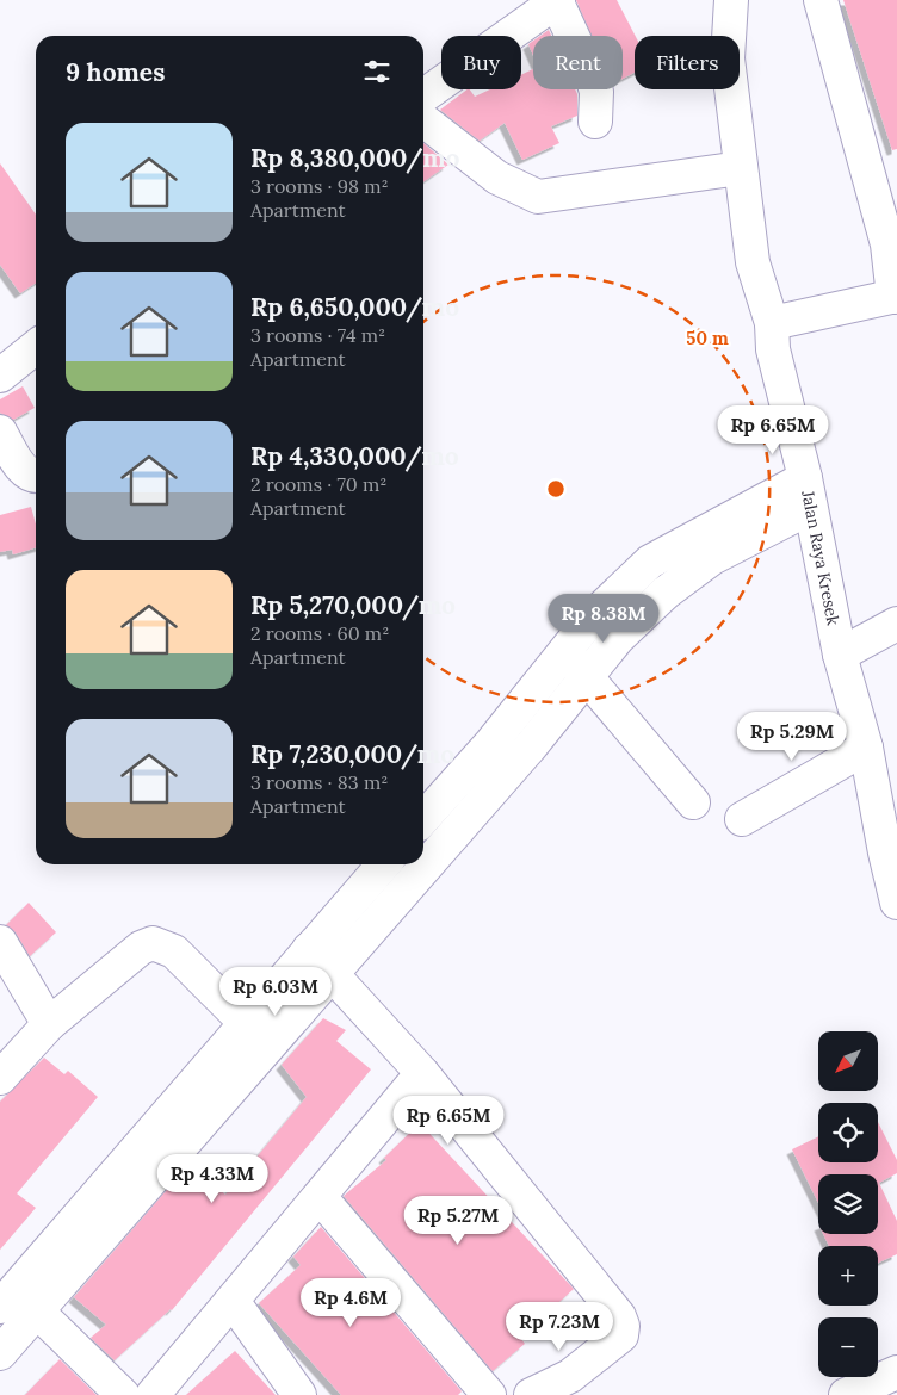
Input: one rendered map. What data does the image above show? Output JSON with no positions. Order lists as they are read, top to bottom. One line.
{"streets":{"street":["Jalan Raya Kresek"]},"north":"bottom left","page":{"chip":["Buy","Rent","Filters"],"heading":"9 homes","list":[{"name":"Rp 8,380,000/mo","note":"3 rooms · 98 m² · Apartment"},{"name":"Rp 6,650,000/mo","note":"3 rooms · 74 m² · Apartment"},{"name":"Rp 4,330,000/mo","note":"2 rooms · 70 m² · Apartment"},{"name":"Rp 5,270,000/mo","note":"2 rooms · 60 m² · Apartment"},{"name":"Rp 7,230,000/mo","note":"3 rooms · 83 m² · Apartment"}],"price":["Rp 6.65M","Rp 8.38M","Rp 5.29M","Rp 6.03M","Rp 6.65M","Rp 4.33M","Rp 5.27M","Rp 4.6M","Rp 7.23M"],"map_buttons":["+","−"]},"rings":["50 m"]}
